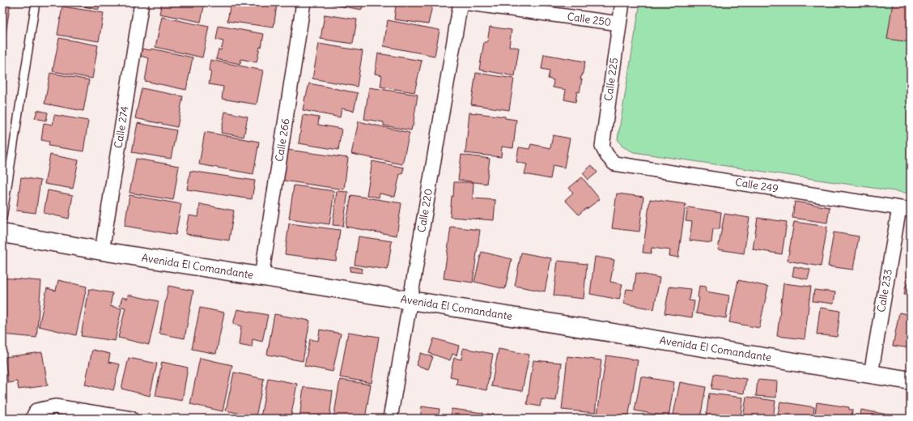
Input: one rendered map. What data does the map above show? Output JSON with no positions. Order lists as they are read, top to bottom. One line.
{"streets":{"street":["Calle 250","Calle 225","Calle 274","Calle 266","Calle 249","Calle 220","Avenida El Comandante","Calle 233"]},"crossings":[["Calle 250","Calle 225"],["Calle 250","Calle 220"],["Calle 225","Calle 249"],["Calle 274","Avenida El Comandante"],["Calle 266","Avenida El Comandante"],["Calle 249","Calle 233"],["Calle 220","Avenida El Comandante"],["Avenida El Comandante","Calle 233"]]}
